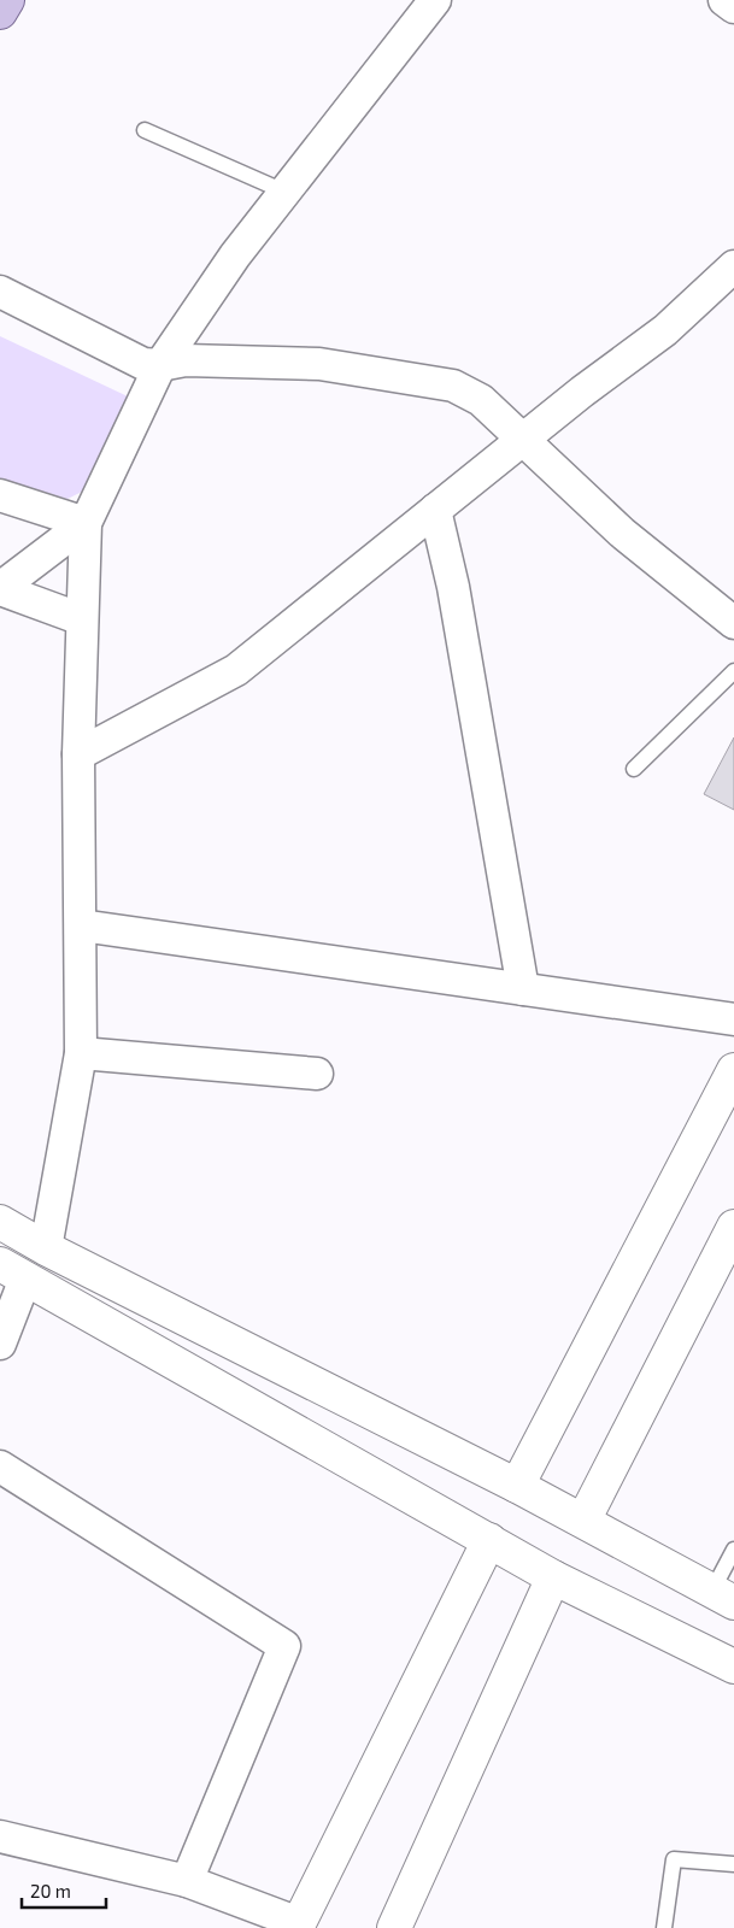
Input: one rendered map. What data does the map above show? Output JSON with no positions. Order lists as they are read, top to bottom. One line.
{"scale_bar":"20 m"}
